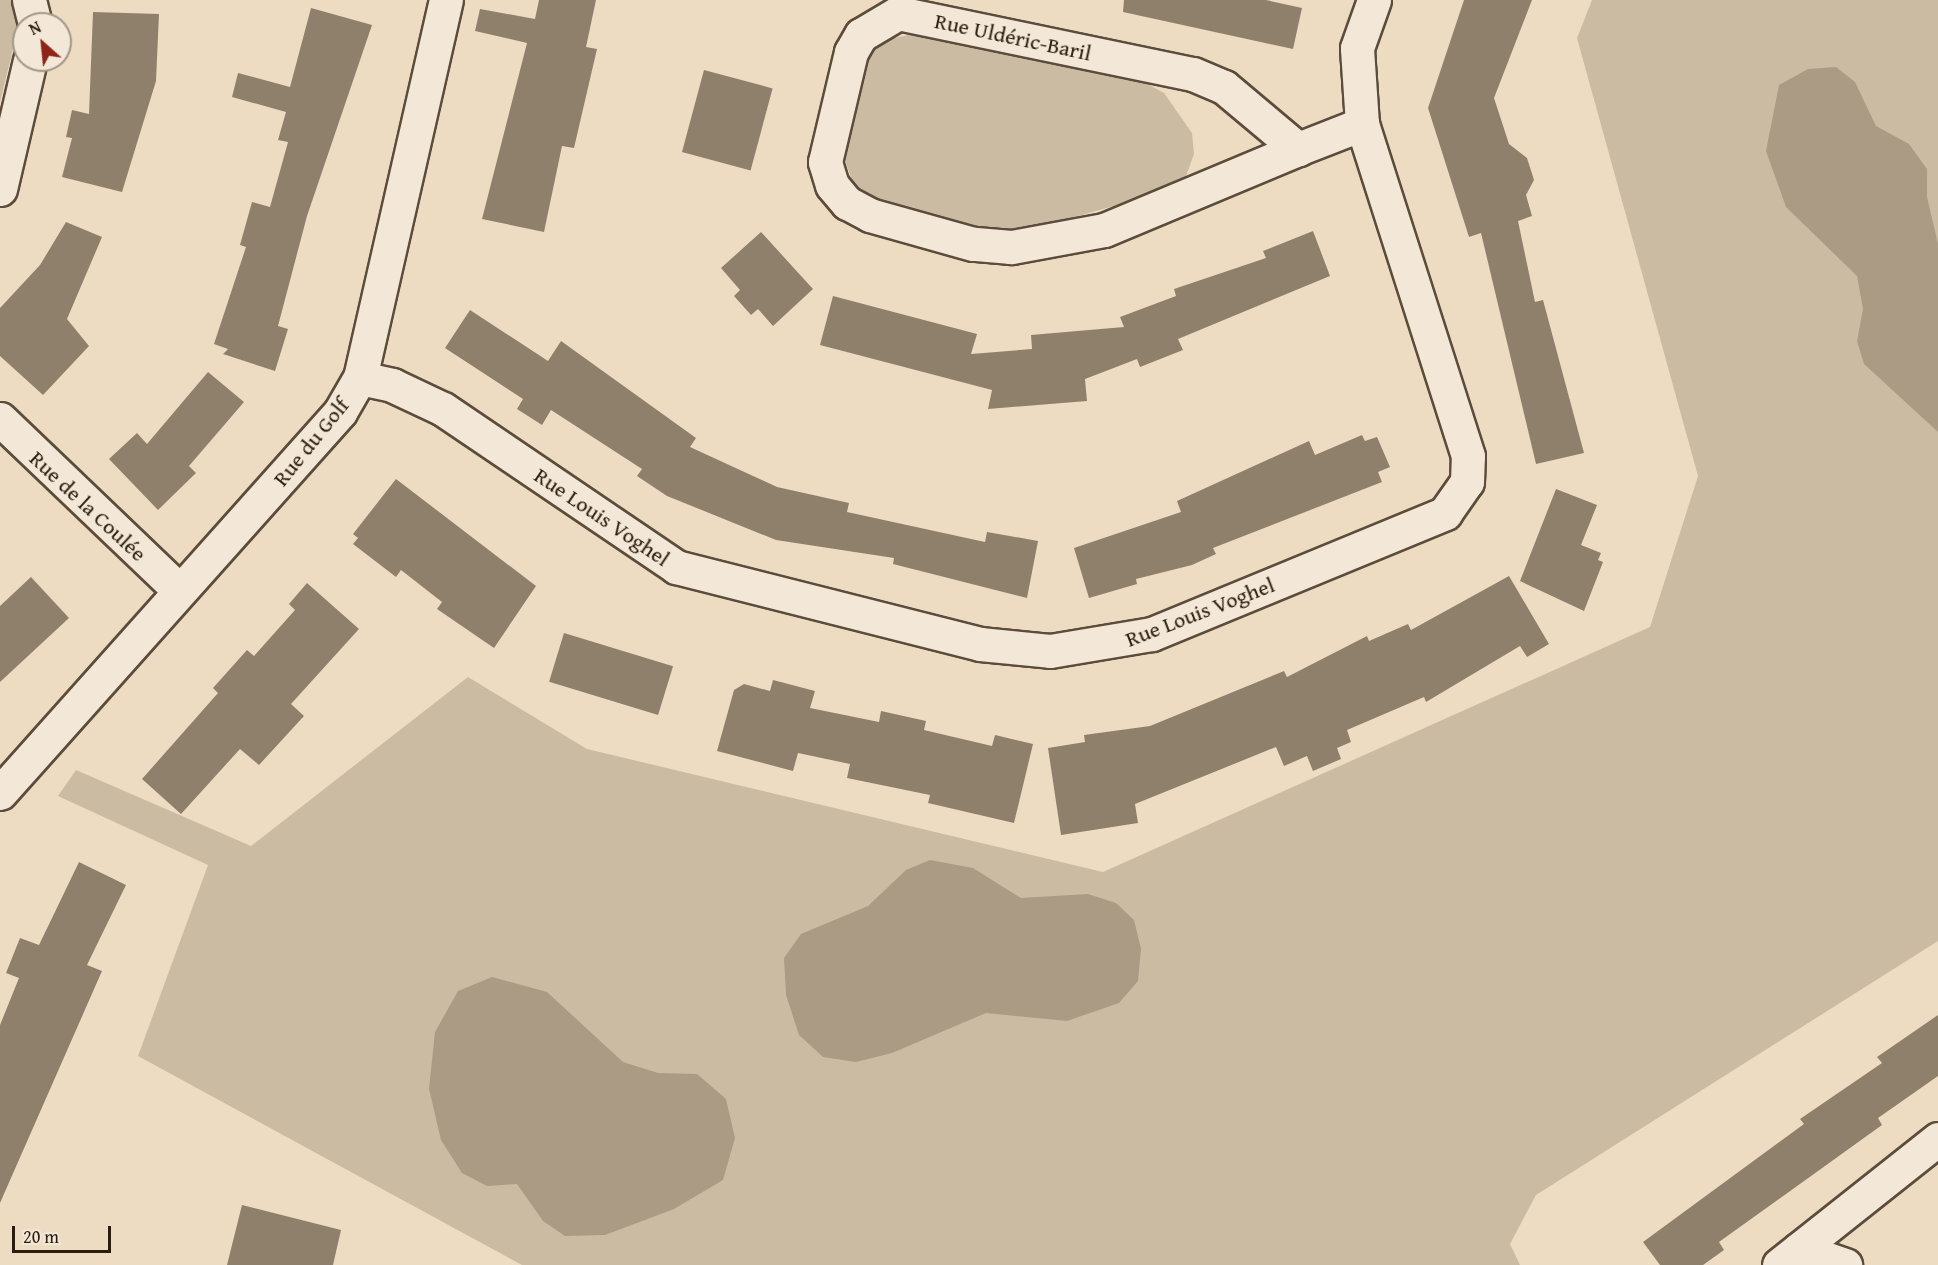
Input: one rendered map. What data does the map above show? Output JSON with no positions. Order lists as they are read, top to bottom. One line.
{"streets":{"street":["Rue Uldéric-Baril","Rue du Golf","Rue de la Coulée","Rue Louis Voghel"]},"crossings":[["Rue Uldéric-Baril","Rue Louis Voghel"],["Rue du Golf","Rue de la Coulée"],["Rue du Golf","Rue Louis Voghel"]],"scale_bar":"20 m","north":"top left"}
